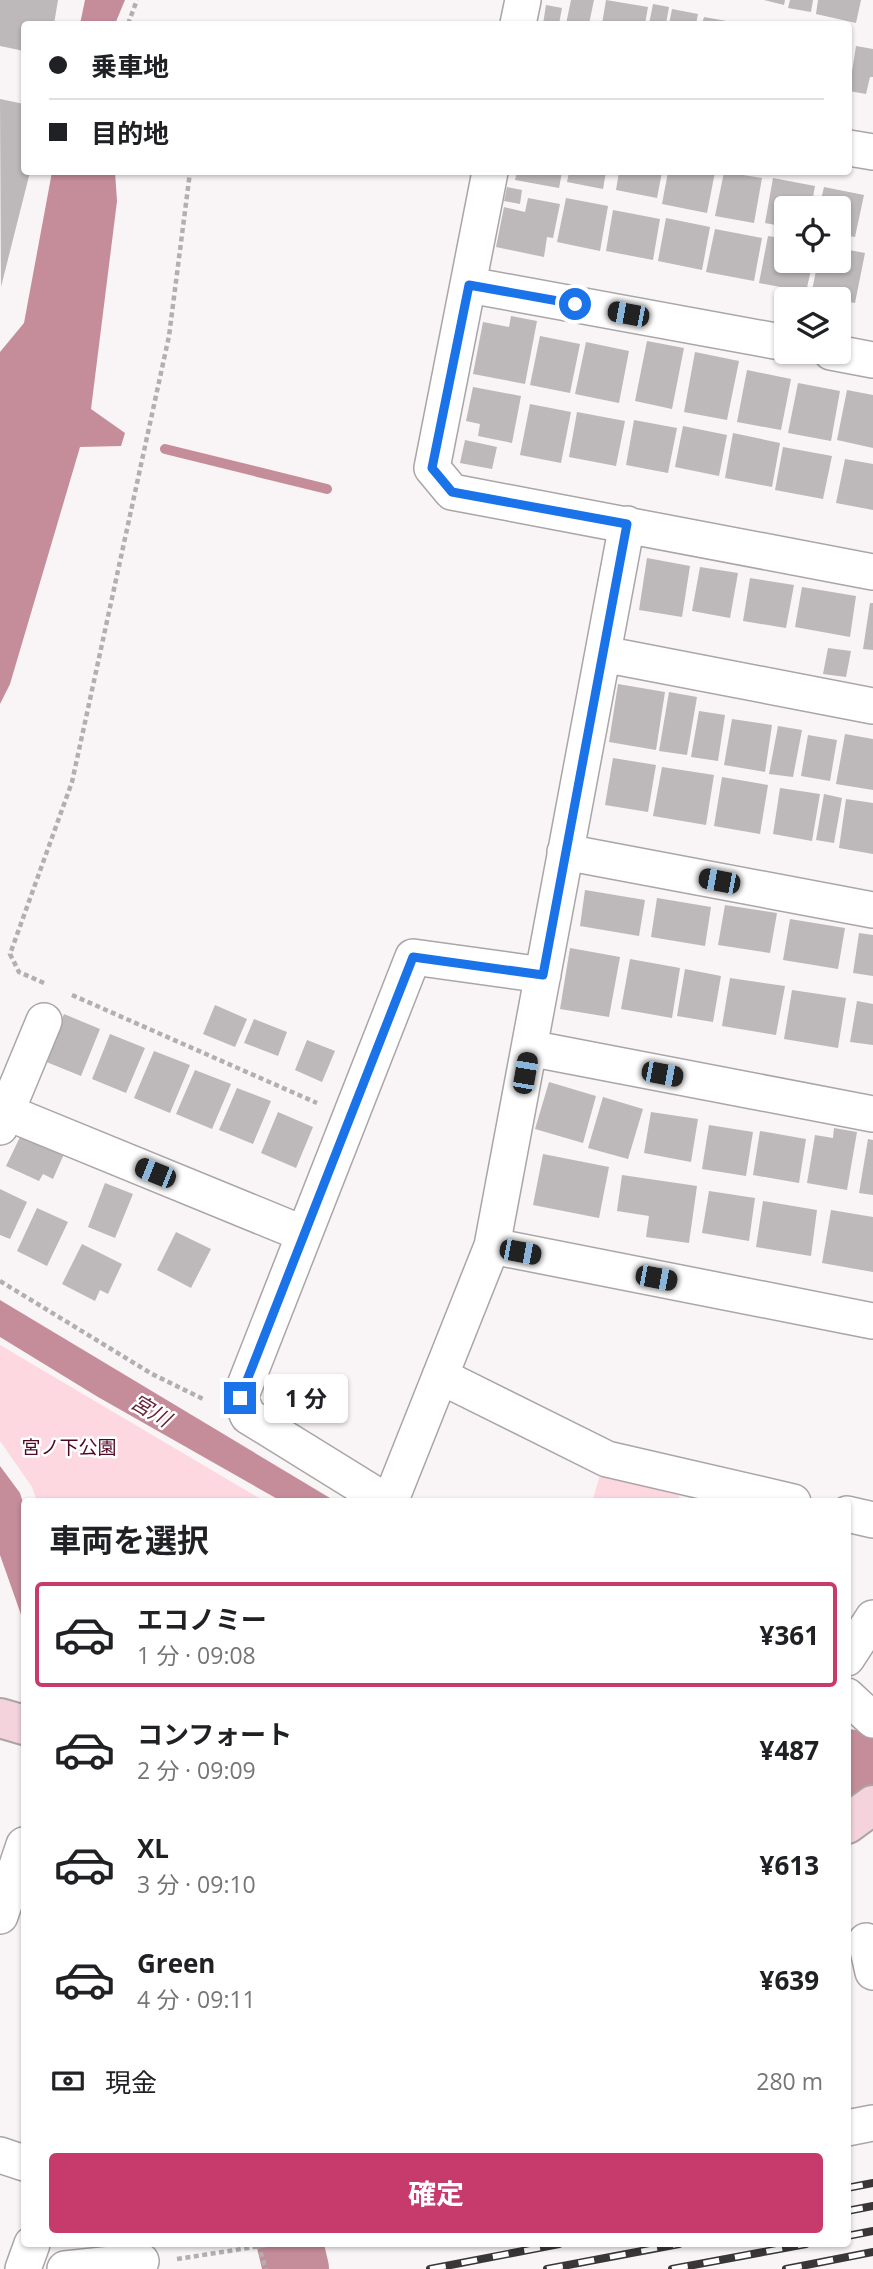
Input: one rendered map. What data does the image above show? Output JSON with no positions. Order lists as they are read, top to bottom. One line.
{"water":["宮川"],"parks":["宮ノ下公園"],"page":{"banner":["乗車地","目的地"],"bubble":"1 分","heading":"車両を選択","list":[{"name":"エコノミー","note":"1 分 · 09:08","value":"¥361"},{"name":"コンフォート","note":"2 分 · 09:09","value":"¥487"},{"name":"XL","note":"3 分 · 09:10","value":"¥613"},{"name":"Green","note":"4 分 · 09:11","value":"¥639"}],"pay":["現金","280 m"],"buttons":"確定"}}
